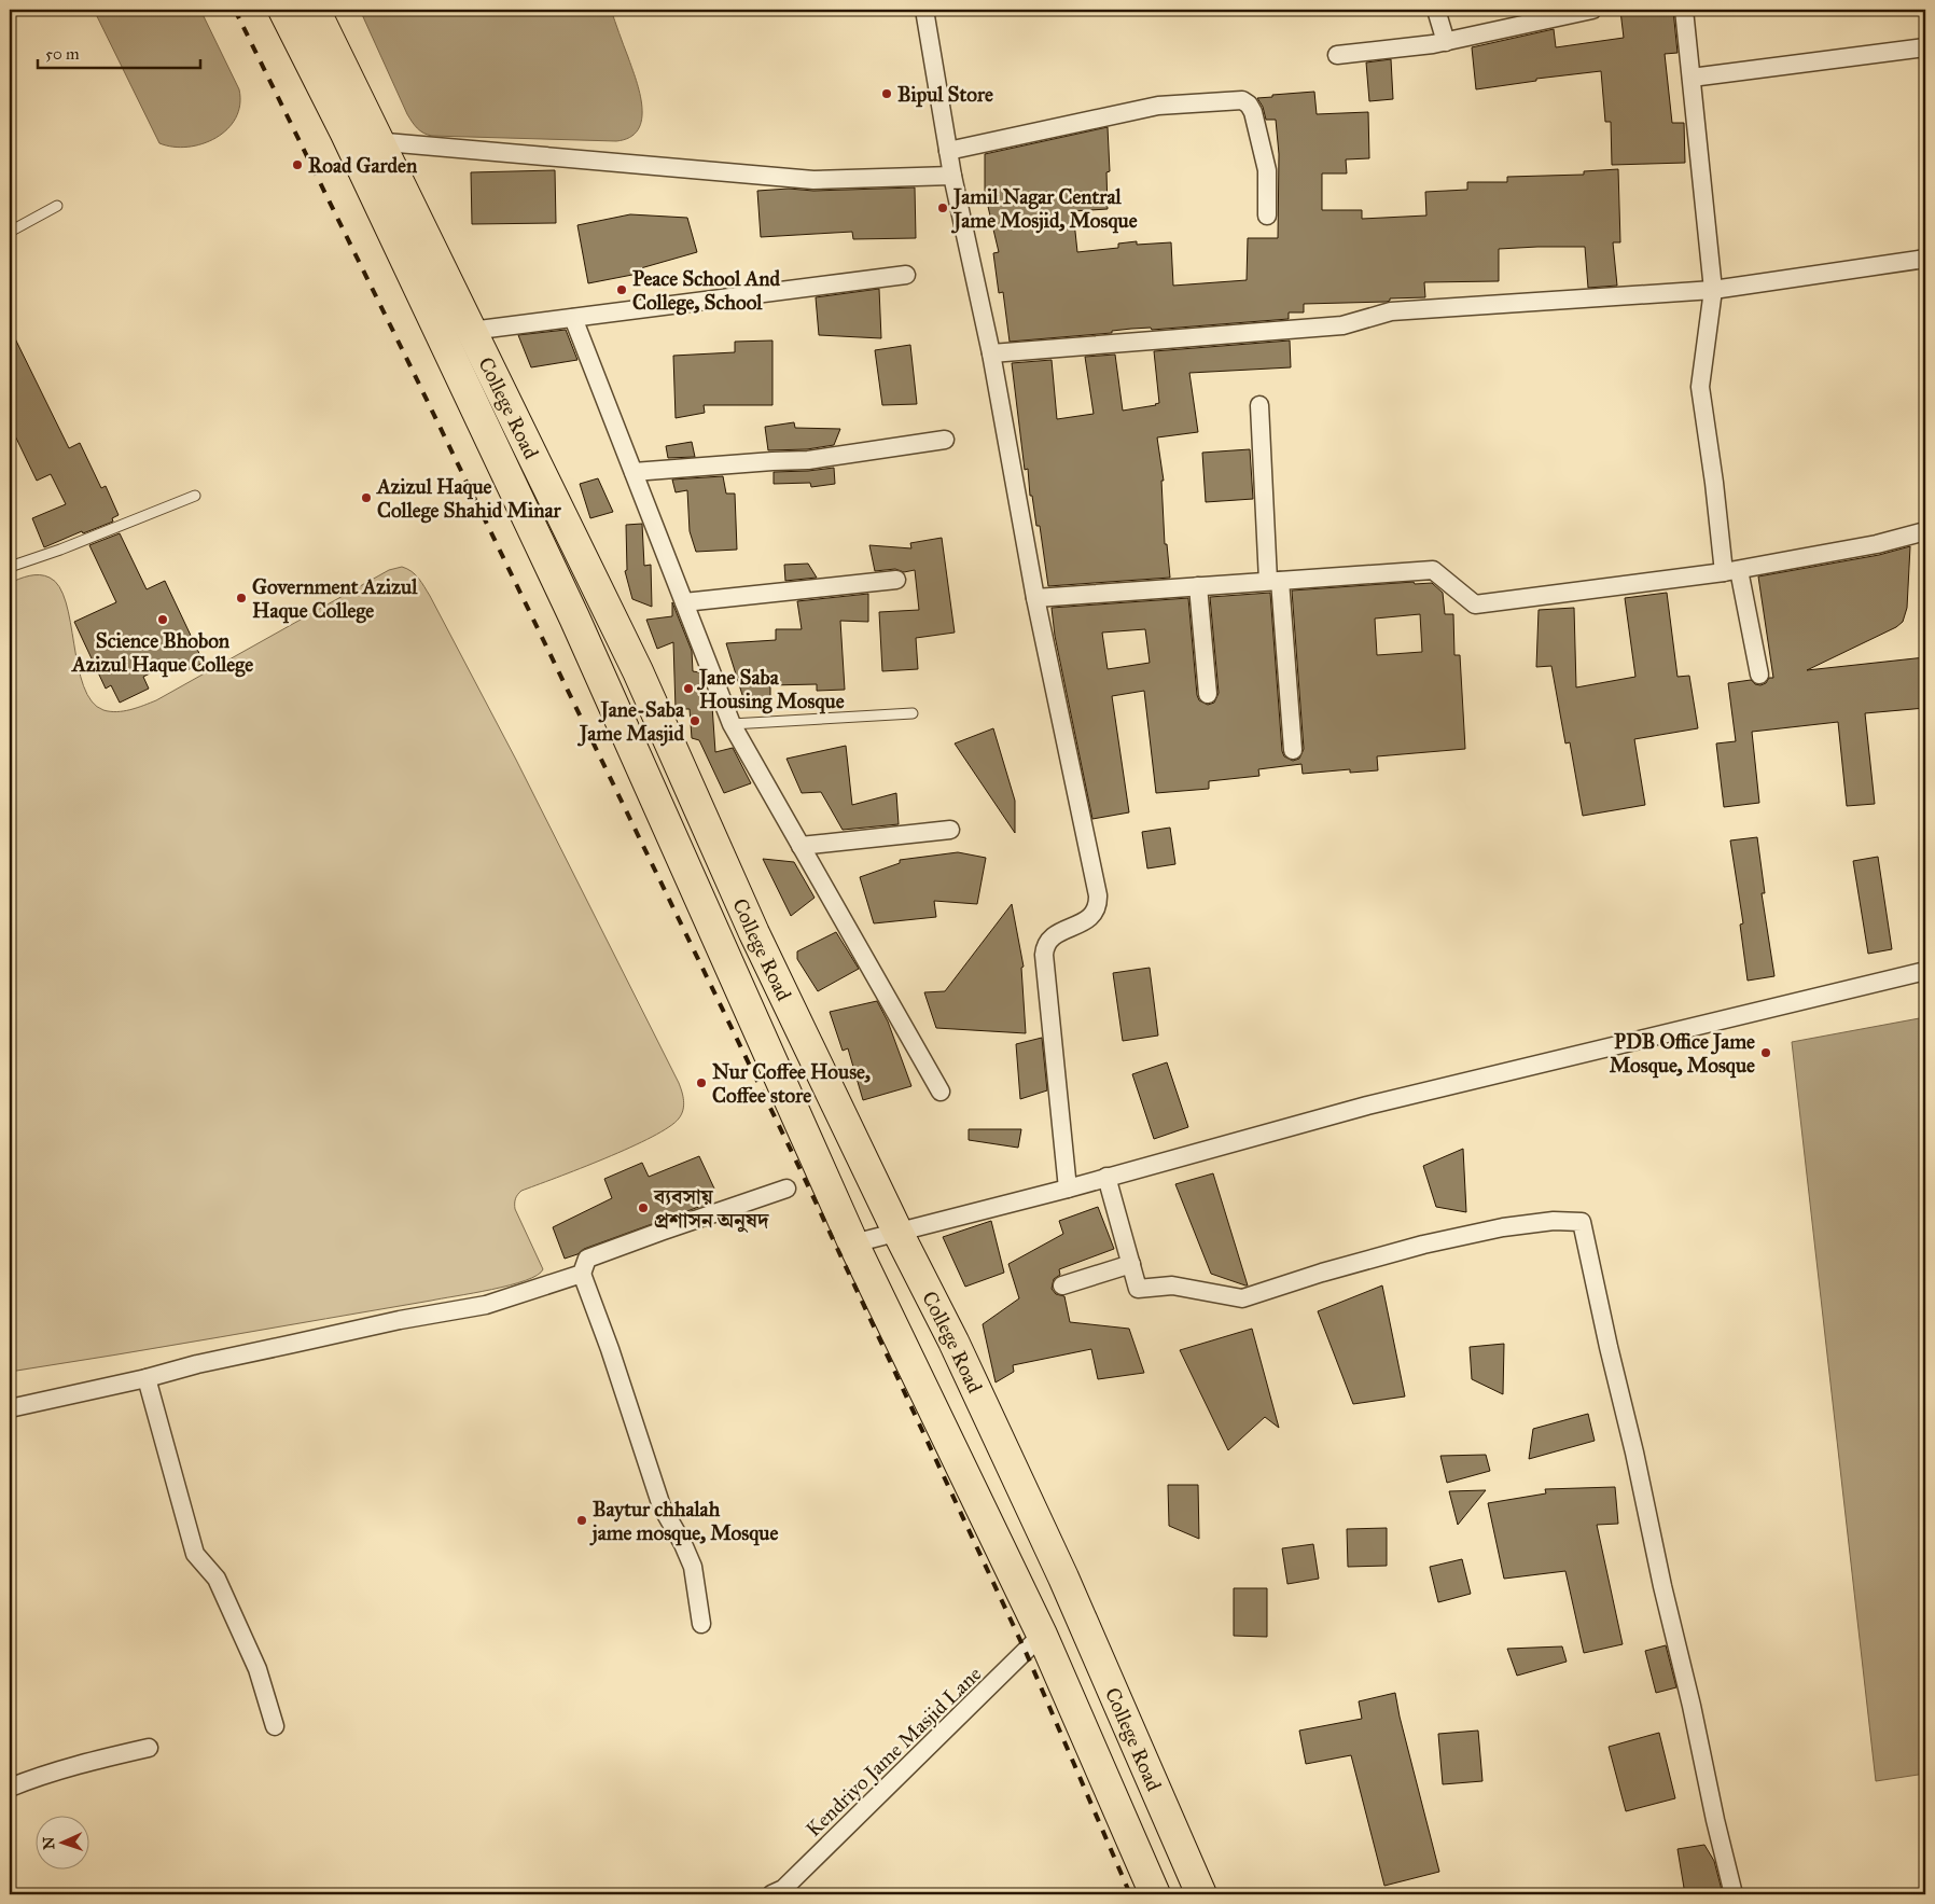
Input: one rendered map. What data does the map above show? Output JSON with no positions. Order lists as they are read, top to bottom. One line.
{"streets":{"highway":["College Road"],"street":["Kendriyo Jame Masjid Lane"]},"crossings":[["College Road","Kendriyo Jame Masjid Lane"]],"places":["Bipul Store","Road Garden","Jamil Nagar Central Jame Mosjid, Mosque","Peace School And College, School","Azizul Haque College Shahid Minar","Government Azizul Haque College","Science Bhobon Azizul Haque College","Jane Saba Housing Mosque","Jane-Saba Jame Masjid","PDB Office Jame Mosque, Mosque","Nur Coffee House, Coffee store","ব্যবসায় প্রশাসন অনুষদ","Baytur chhalah jame mosque, Mosque"],"scale_bar":"50 m","north":"left"}
